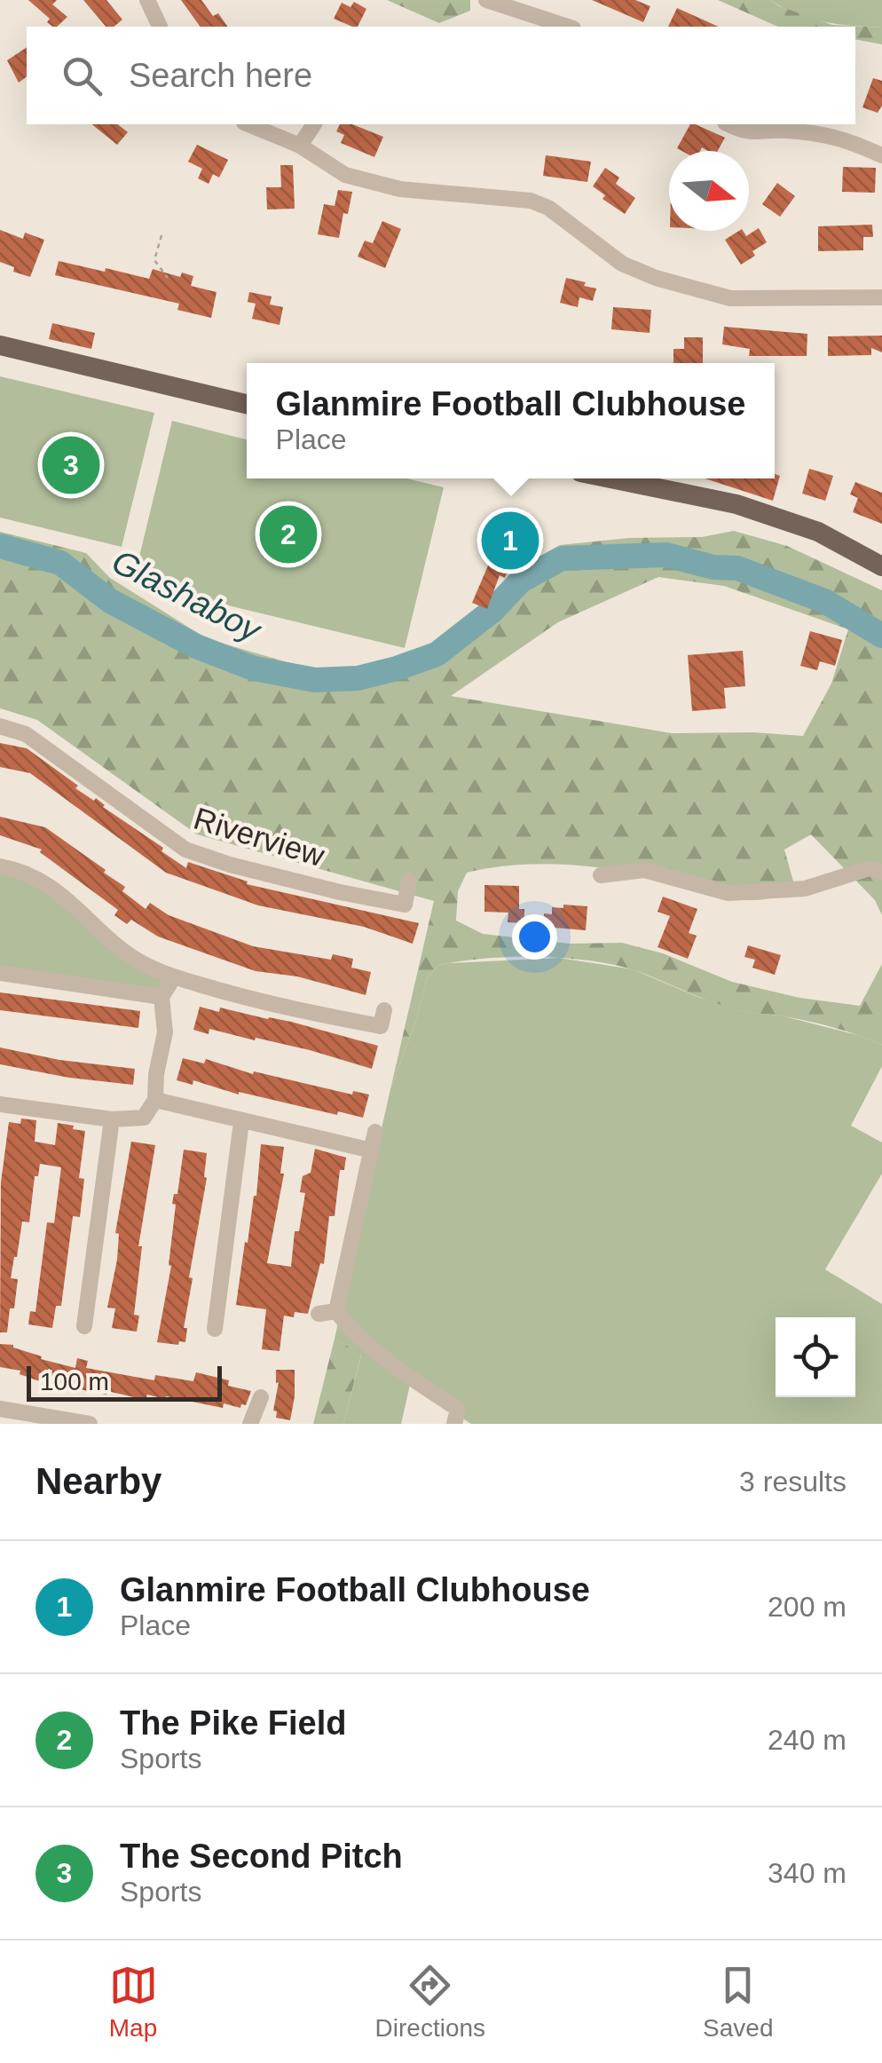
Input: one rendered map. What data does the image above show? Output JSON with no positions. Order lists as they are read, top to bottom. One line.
{"streets":{"street":["Riverview"]},"water":["Glashaboy"],"scale_bar":"100 m","north":"right","page":{"search":"Search here","popup":["Glanmire Football Clubhouse","Place"],"pins":["3","2","1"],"scale":"100 m","heading":["Nearby","3 results"],"list":[{"mark":"1","name":"Glanmire Football Clubhouse","note":"Place","value":"200 m"},{"mark":"2","name":"The Pike Field","note":"Sports","value":"240 m"},{"mark":"3","name":"The Second Pitch","note":"Sports","value":"340 m"}],"nav":["Map","Directions","Saved"]}}
